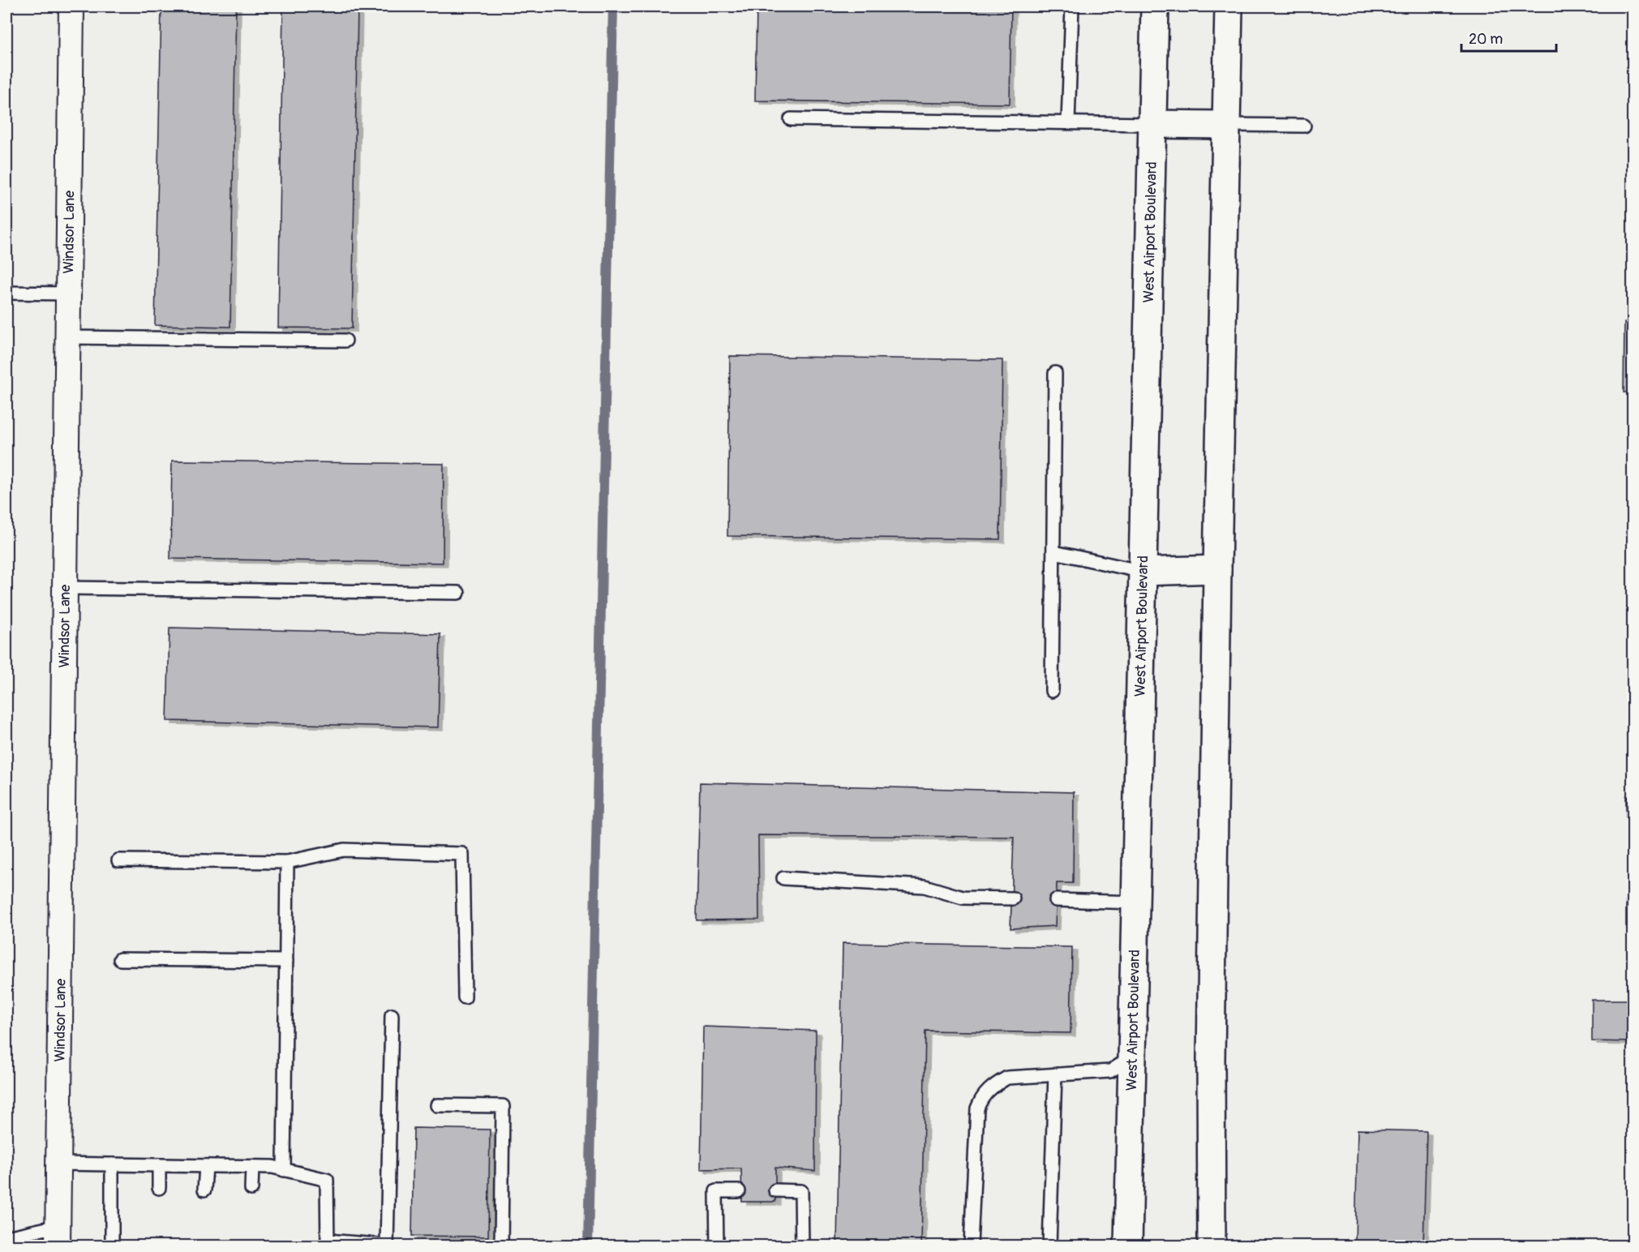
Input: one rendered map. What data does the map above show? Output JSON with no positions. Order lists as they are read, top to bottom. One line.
{"streets":{"main road":["West Airport Boulevard"],"street":["Windsor Lane"]},"scale_bar":"20 m"}
